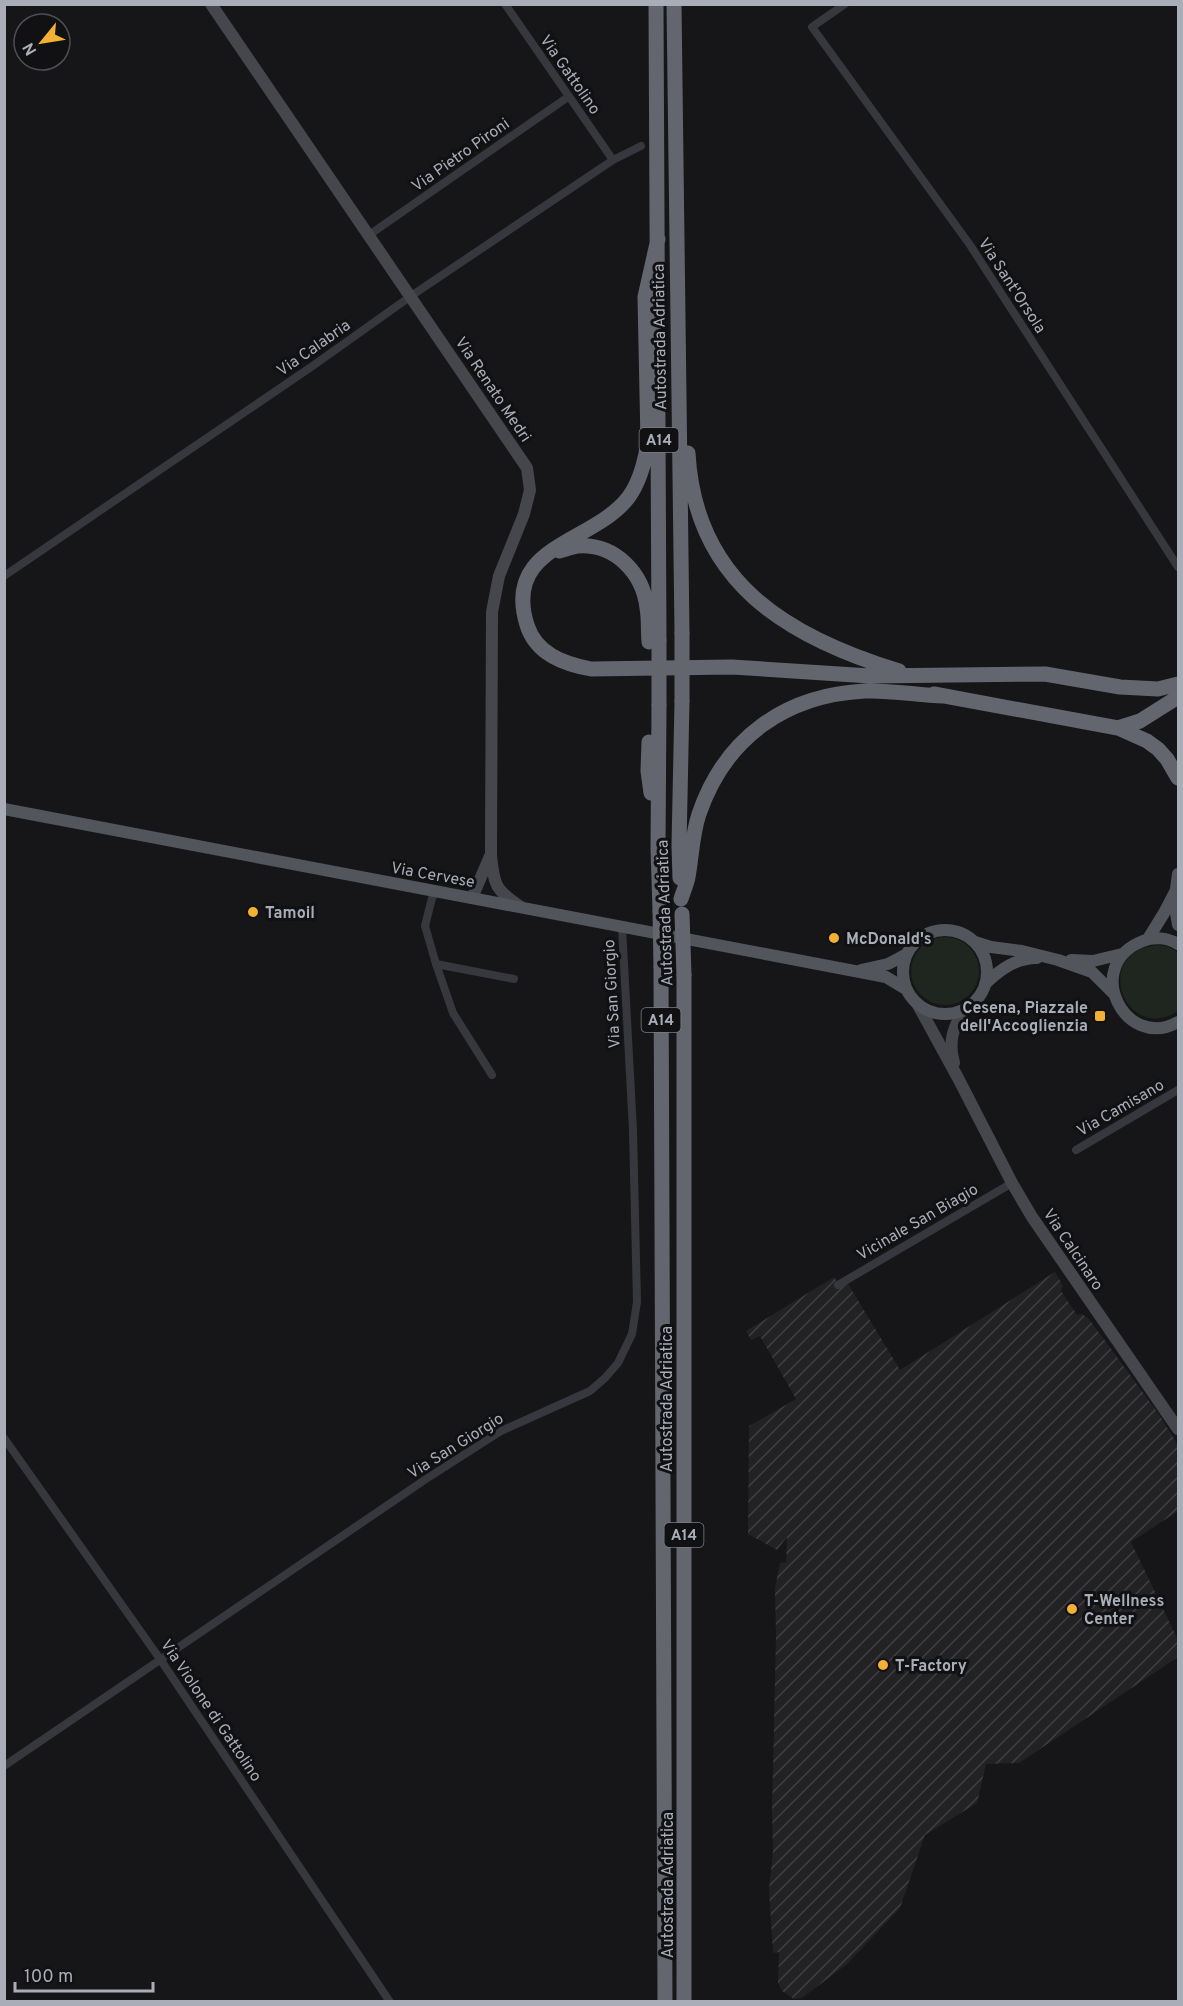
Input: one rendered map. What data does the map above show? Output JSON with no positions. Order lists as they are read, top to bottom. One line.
{"streets":{"highway":["Autostrada Adriatica","A14"],"main road":["Via Cervese"],"street":["Via Gattolino","Via Pietro Pironi","Via Sant'Orsola","Via Calabria","Via Renato Medri","Via San Giorgio","Via Camisano","Vicinale San Biagio","Via Calcinaro","Via Violone di Gattolino"]},"crossings":[["Via Gattolino","Via Pietro Pironi"],["Via Gattolino","Via Calabria"],["Via Pietro Pironi","Via Renato Medri"],["Via Calabria","Via Renato Medri"],["Via Renato Medri","Via Cervese"],["Via Cervese","Via San Giorgio"],["Via Cervese","Via Calcinaro"],["Via San Giorgio","Via Violone di Gattolino"],["Vicinale San Biagio","Via Calcinaro"]],"places":{"other":["Tamoil","McDonald's","T-Wellness Center","T-Factory"],"transit":["Cesena, Piazzale dell'Accoglienzia"]},"scale_bar":"100 m","north":"bottom left"}
